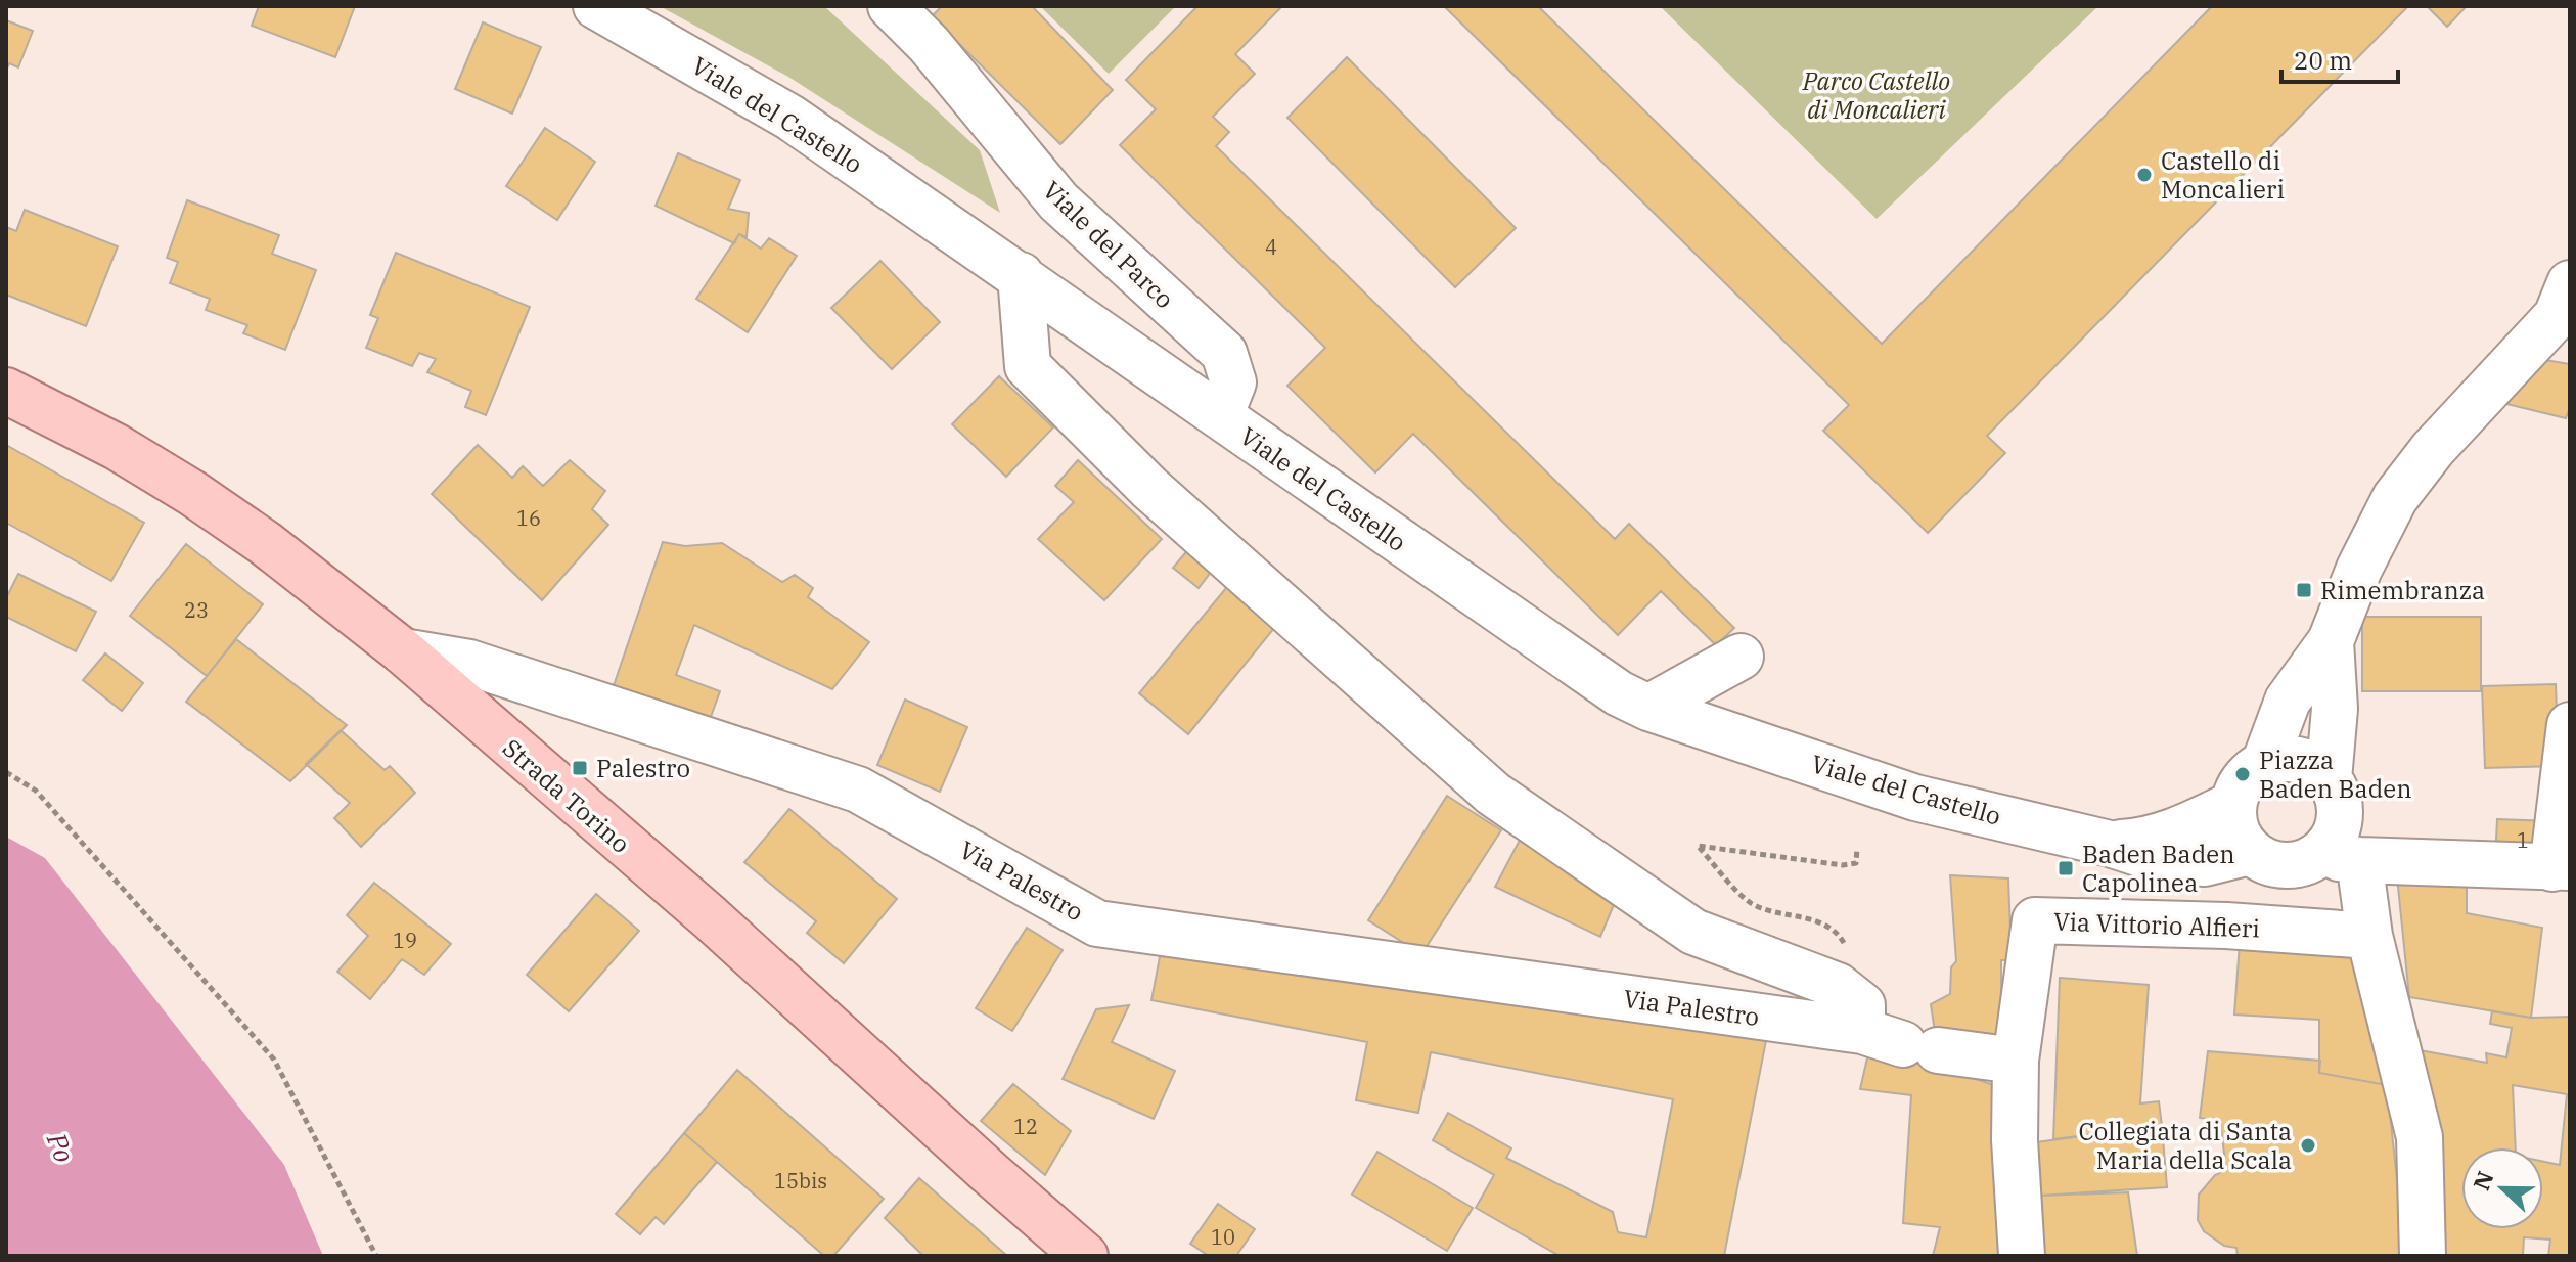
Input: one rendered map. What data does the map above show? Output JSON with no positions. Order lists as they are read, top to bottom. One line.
{"streets":{"main road":["Strada Torino"],"street":["Viale del Castello","Viale del Parco","Via Palestro","Via Vittorio Alfieri"]},"crossings":[["Viale del Castello","Viale del Parco"],["Strada Torino","Via Palestro"],["Via Palestro","Via Vittorio Alfieri"]],"water":["Po"],"parks":["Parco Castello di Moncalieri"],"places":{"other":["Castello di Moncalieri","Piazza Baden Baden","Collegiata di Santa Maria della Scala"],"transit":["Rimembranza","Palestro","Baden Baden Capolinea"]},"house_numbers":["4","16","23","1","19","12","15bis","10"],"scale_bar":"20 m","north":"left"}
